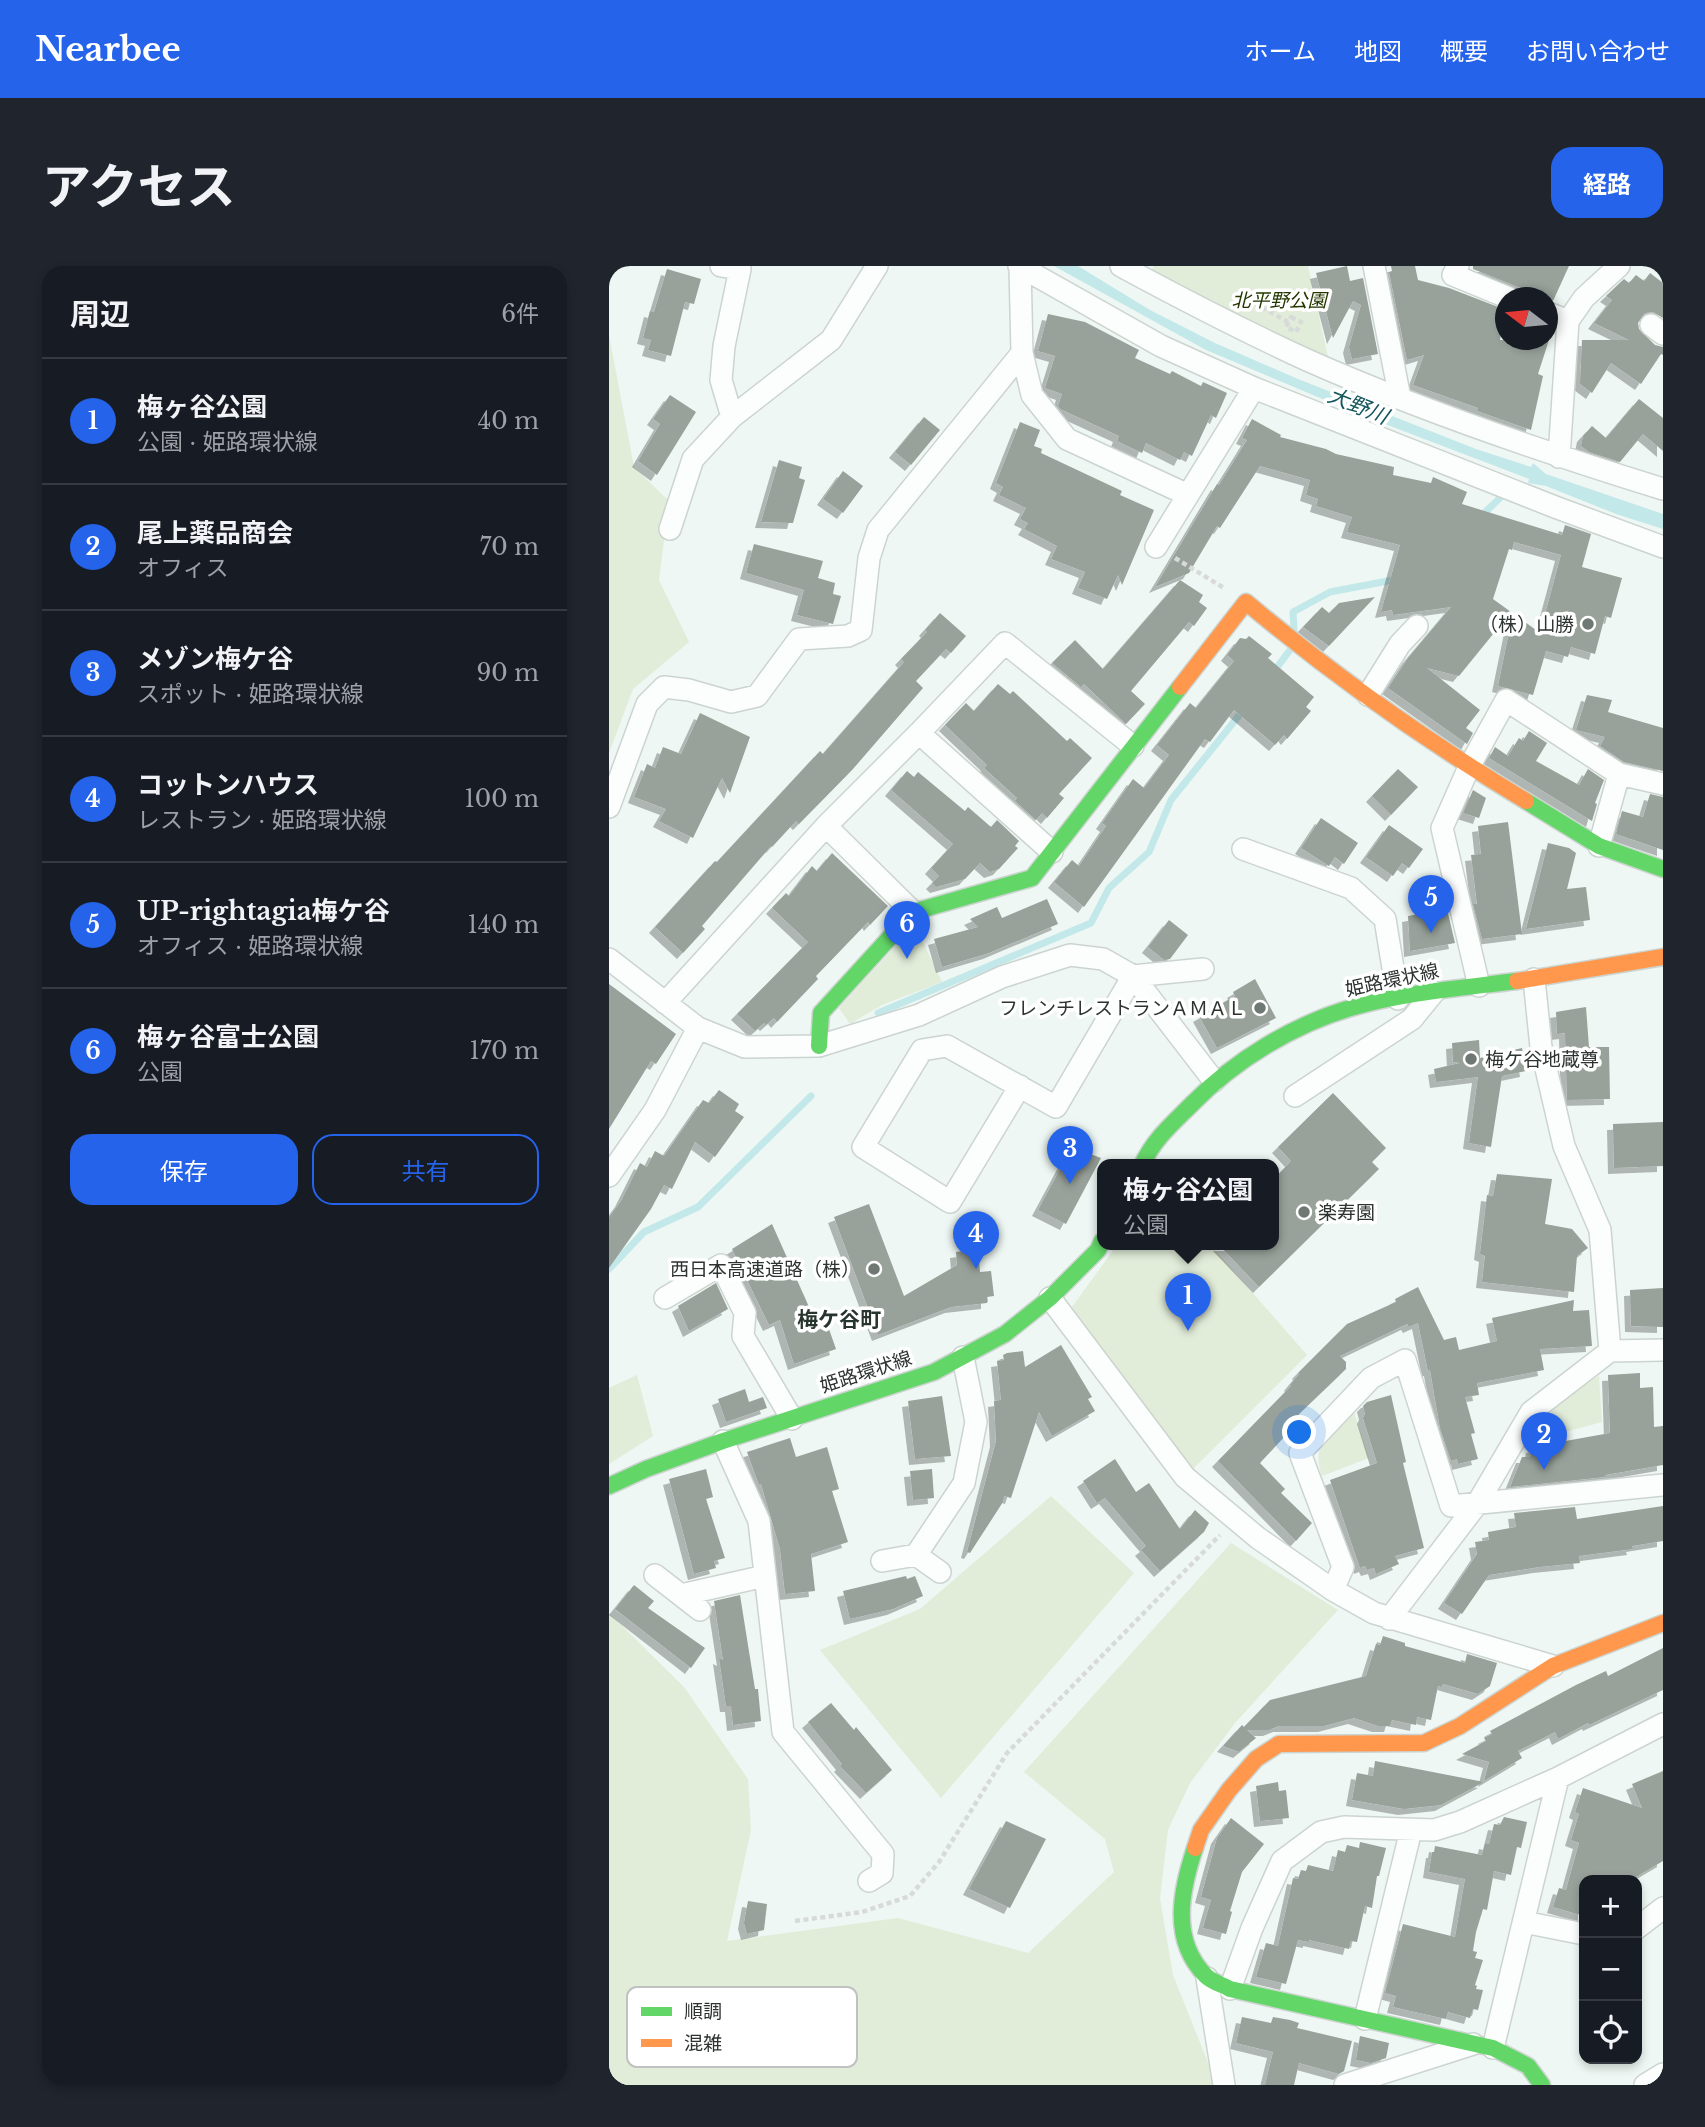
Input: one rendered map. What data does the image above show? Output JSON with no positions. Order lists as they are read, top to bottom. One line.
{"streets":{"street":["姫路環状線"]},"districts":["梅ケ谷町"],"water":["大野川"],"parks":["北平野公園"],"places":["（株）山勝","フレンチレストランＡＭＡＬ","梅ケ谷地蔵尊","楽寿園","西日本高速道路（株）"],"legend":["順調","混雑"],"north":"left","page":{"header":"Nearbee","nav":["ホーム","地図","概要","お問い合わせ"],"title":"アクセス","buttons":["経路",["保存","共有"]],"heading":["周辺","6件"],"list":[{"mark":"1","name":"梅ヶ谷公園","note":"公園 · 姫路環状線","value":"40 m"},{"mark":"2","name":"尾上薬品商会","note":"オフィス","value":"70 m"},{"mark":"3","name":"メゾン梅ケ谷","note":"スポット · 姫路環状線","value":"90 m"},{"mark":"4","name":"コットンハウス","note":"レストラン · 姫路環状線","value":"100 m"},{"mark":"5","name":"UP-rightagia梅ケ谷","note":"オフィス · 姫路環状線","value":"140 m"},{"mark":"6","name":"梅ヶ谷富士公園","note":"公園","value":"170 m"}],"pins":["5","6","3","4","1","2"],"popup":["梅ヶ谷公園","公園"],"map_buttons":["+","−"]}}
